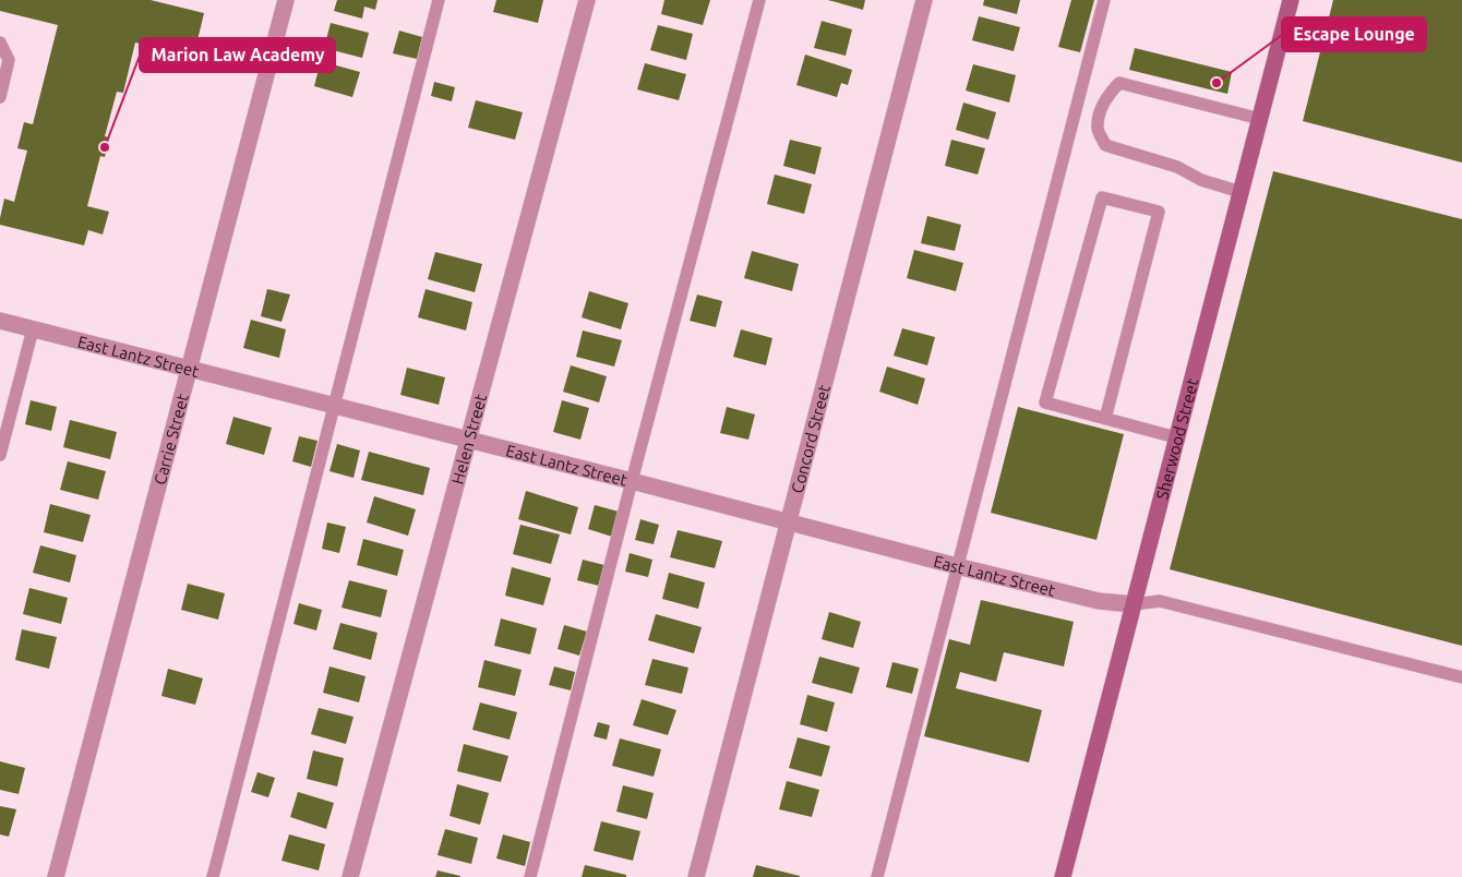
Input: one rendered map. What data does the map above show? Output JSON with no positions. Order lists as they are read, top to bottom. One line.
{"streets":{"street":["East Lantz Street","Carrie Street","Helen Street","Concord Street","Sherwood Street"]},"crossings":[["East Lantz Street","Carrie Street"],["East Lantz Street","Helen Street"],["East Lantz Street","Concord Street"],["East Lantz Street","Sherwood Street"]],"places":["Escape Lounge","Marion Law Academy"]}
